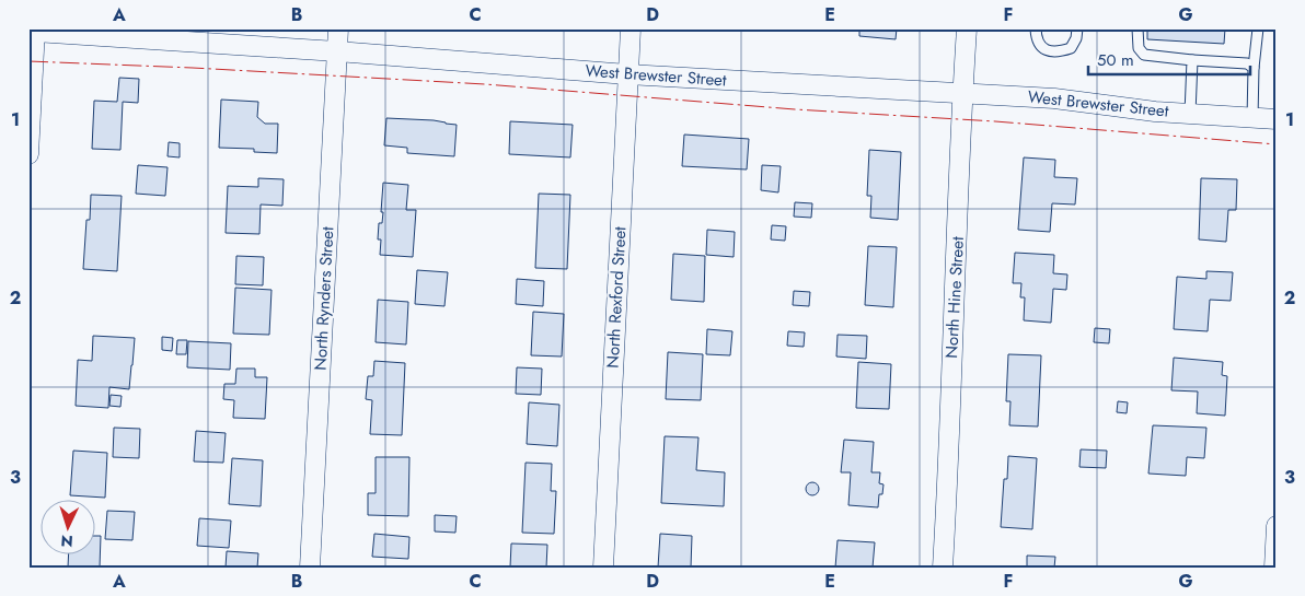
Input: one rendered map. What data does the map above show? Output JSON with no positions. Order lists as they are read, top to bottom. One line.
{"streets":{"street":["West Brewster Street","North Rexford Street","North Hine Street","North Rynders Street"]},"crossings":[["West Brewster Street","North Rexford Street"],["West Brewster Street","North Hine Street"],["West Brewster Street","North Rynders Street"]],"scale_bar":"50 m","north":"bottom","grid":{"columns":["A","B","C","D","E","F","G"],"rows":["1","2","3"]}}
